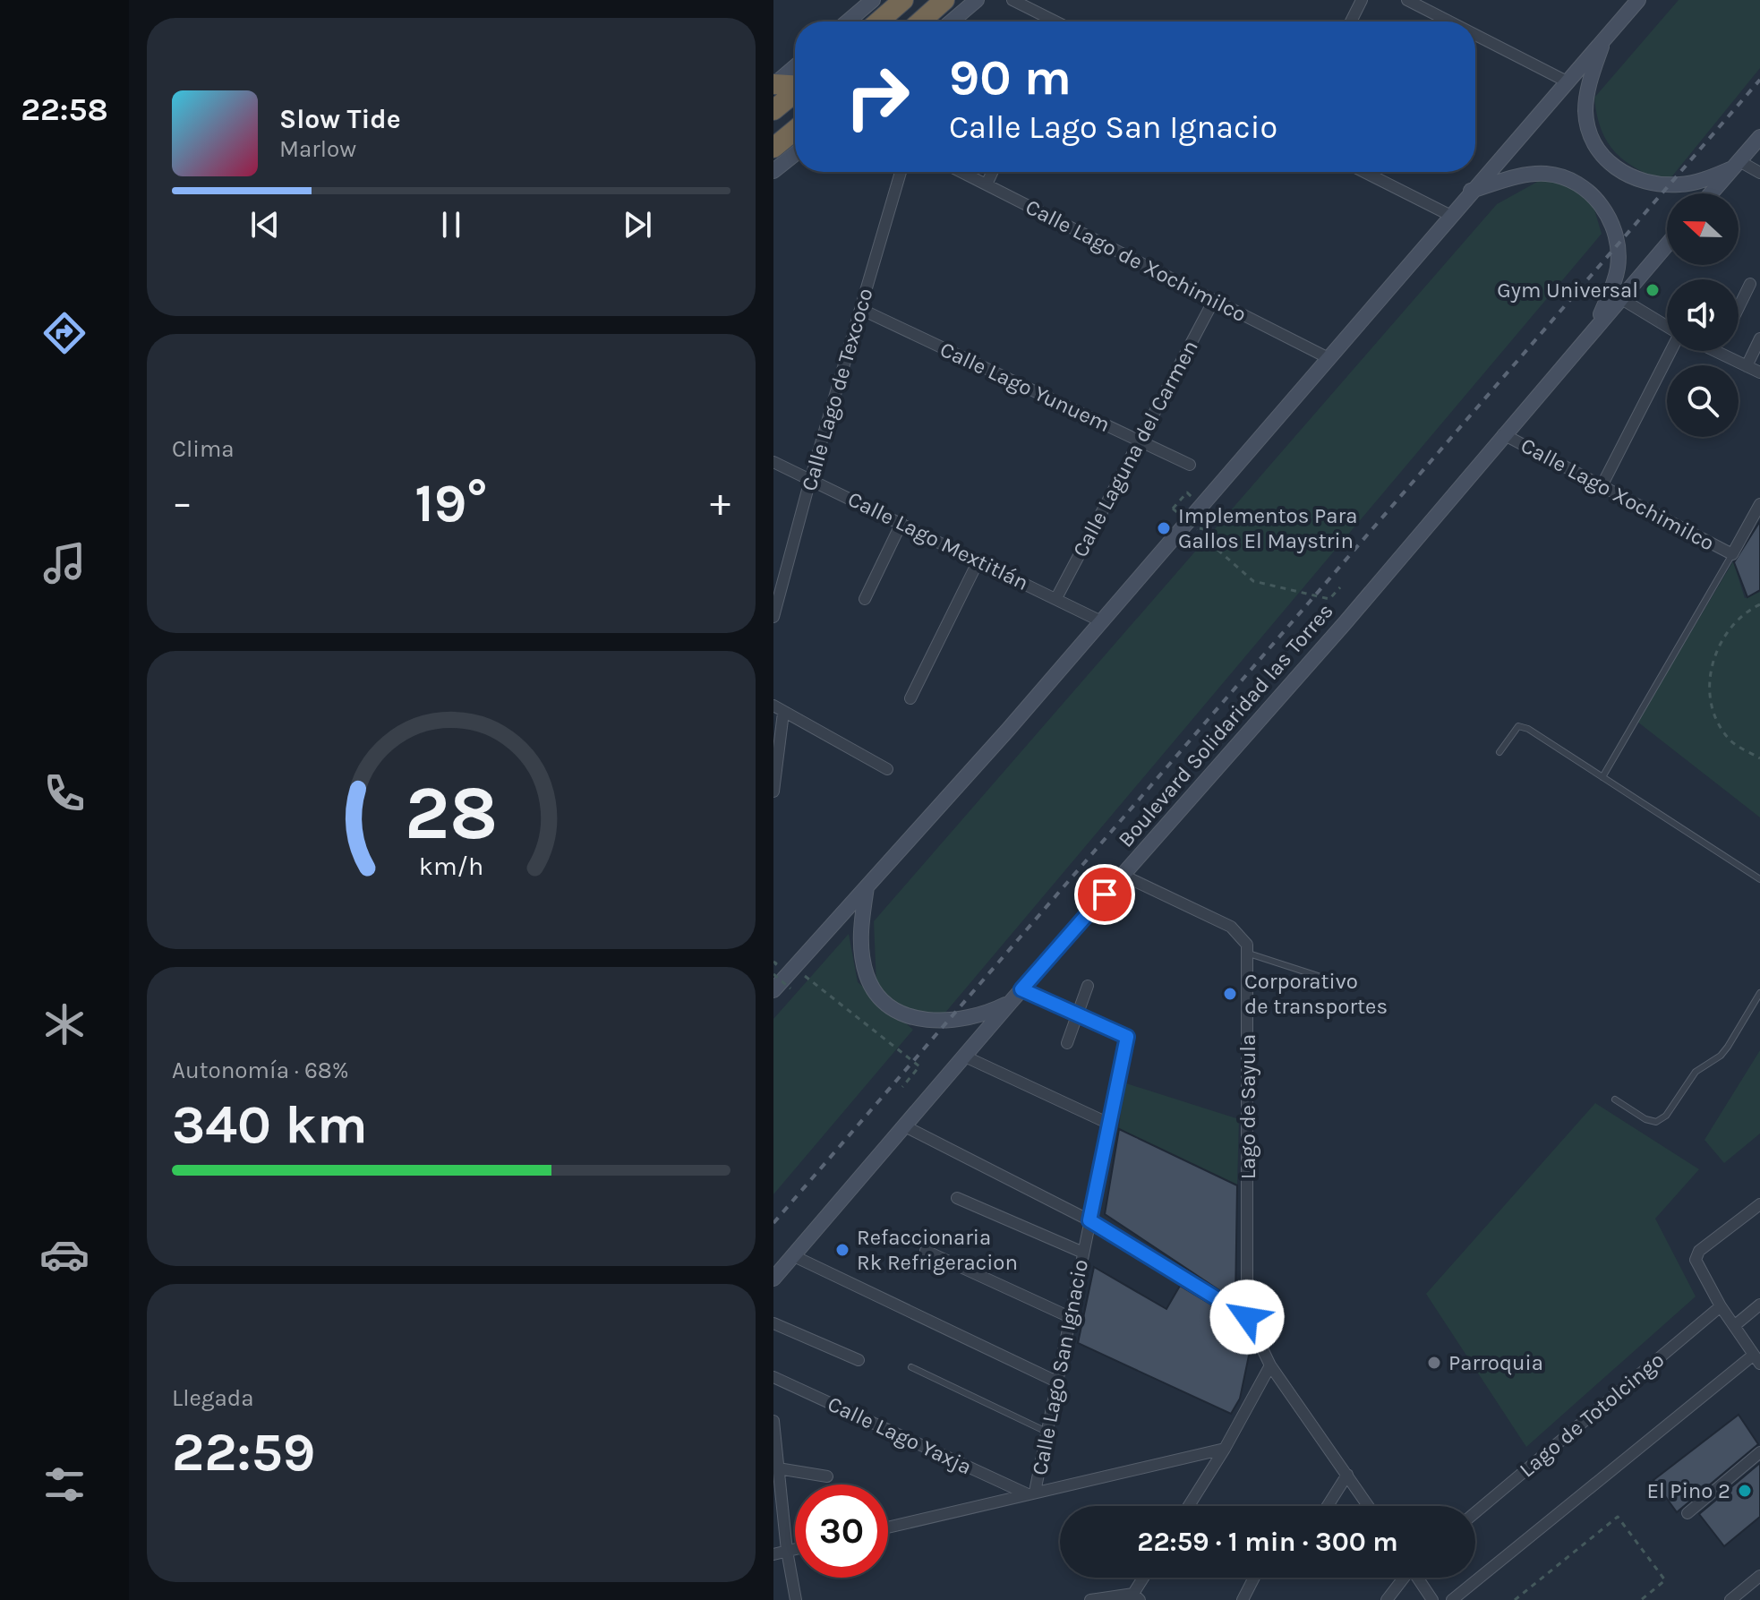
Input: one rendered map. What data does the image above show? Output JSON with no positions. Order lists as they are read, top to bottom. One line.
{"streets":{"main road":["Boulevard Solidaridad las Torres"],"street":["Calle Lago de Xochimilco","Calle Lago Yunuem","Calle Lago de Texcoco","Calle Laguna del Carmen","Calle Lago Xochimilco","Calle Lago Mextitlán","Lago de Sayula","Calle Lago San Ignacio","Lago de Totolcingo","Calle Lago Yaxja"]},"crossings":[["Calle Lago de Xochimilco","Calle Laguna del Carmen"],["Calle Lago Yunuem","Calle Lago de Texcoco"],["Calle Lago Yunuem","Calle Laguna del Carmen"],["Calle Lago de Texcoco","Calle Lago Mextitlán"],["Calle Laguna del Carmen","Calle Lago Mextitlán"],["Calle Lago Xochimilco","Boulevard Solidaridad las Torres"],["Calle Lago San Ignacio","Calle Lago Yaxja"]],"places":["Gym Universal","Implementos Para Gallos El Maystrin","Corporativo de transportes","Refaccionaria Rk Refrigeracion","Parroquia","El Pino 2"],"north":"left","page":{"tabs":"22:58","turn":["90 m","Calle Lago San Ignacio"],"song":["Slow Tide","Marlow"],"tile":["Clima",["Autonomía · 68%","340 km"],["Llegada","22:59"]],"heat":["−","19°","+"],"limit":"30","trip":"22:59 · 1 min · 300 m","gauge":["28","km/h"]}}
